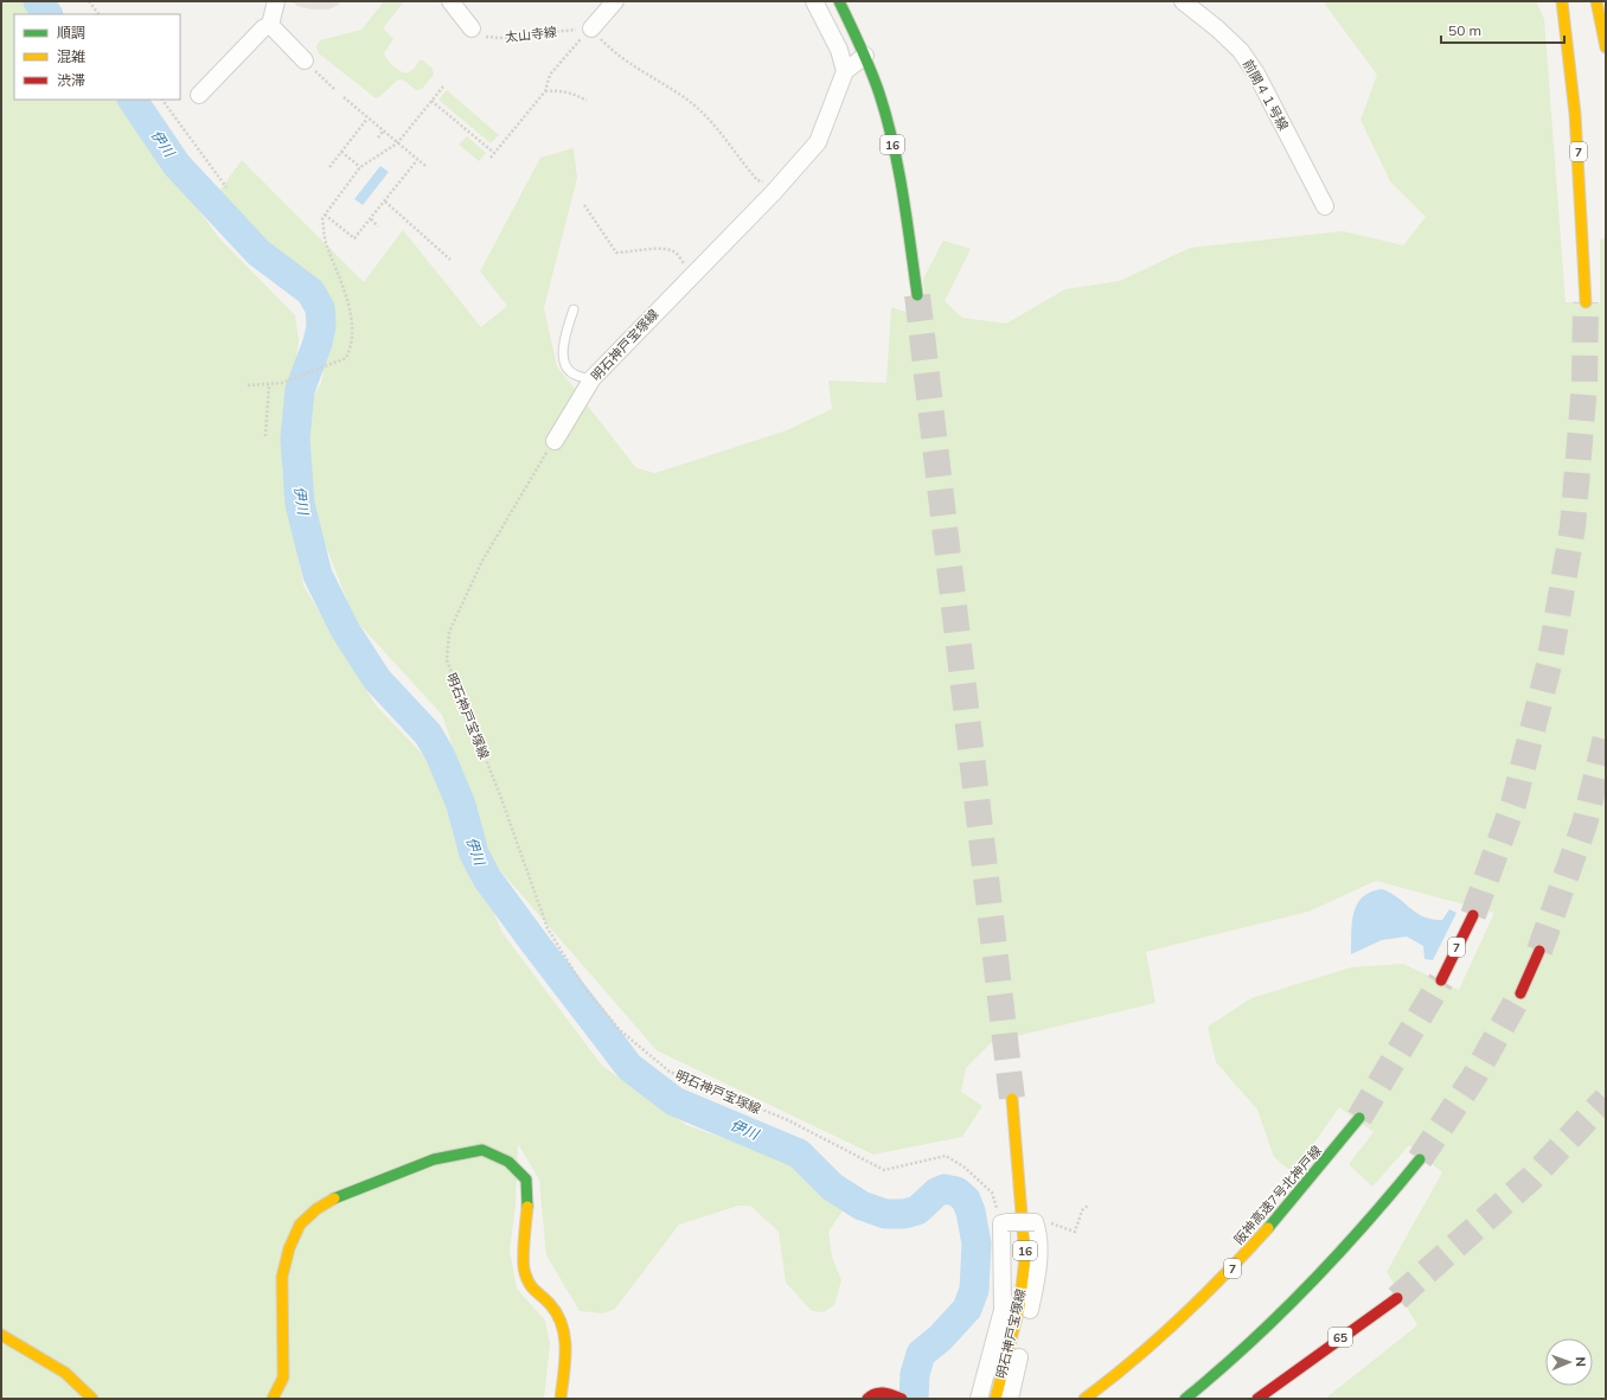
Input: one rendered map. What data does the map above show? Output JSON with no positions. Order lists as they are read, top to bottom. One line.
{"streets":{"main road":["16","7","明石神戸宝塚線","阪神高速7号北神戸線","65"],"street":["前開４１号線"],"path":["太山寺線"]},"water":["伊川"],"legend":["順調","混雑","渋滞"],"scale_bar":"50 m","north":"right"}
